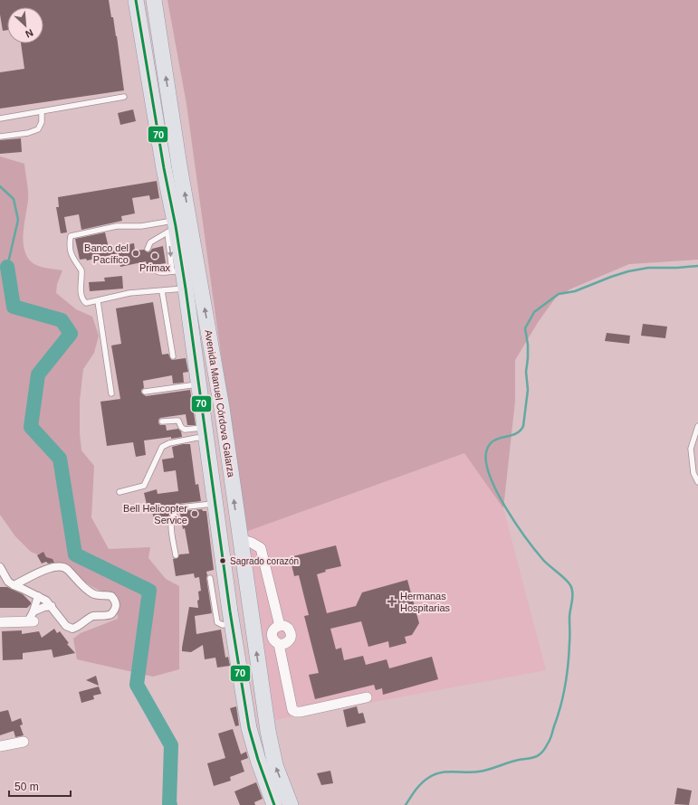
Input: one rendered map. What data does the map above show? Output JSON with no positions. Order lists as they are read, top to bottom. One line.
{"streets":{"main road":["Avenida Manuel Córdova Galarza"]},"places":{"other":["Banco del Pacífico","Primax","Bell Helicopter Service","Sagrado corazón"],"health":["Hermanas Hospitarias"]},"lines":["transit line 70"],"scale_bar":"50 m","north":"bottom right"}
